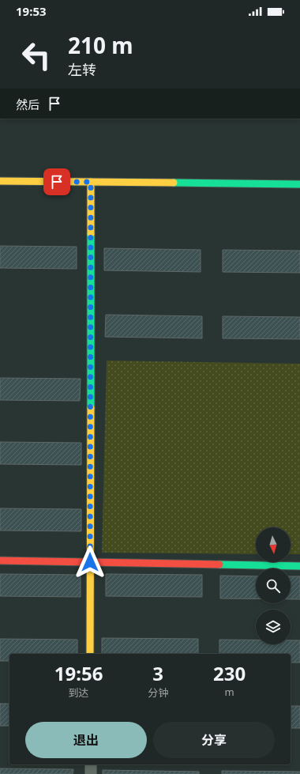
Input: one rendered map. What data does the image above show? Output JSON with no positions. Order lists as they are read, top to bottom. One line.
{"north":"bottom","page":{"status":"19:53","turn":["210 m","左转"],"then":"然后","eta":["19:56","到达","3","分钟","230","m"],"buttons":["退出","分享"]}}
